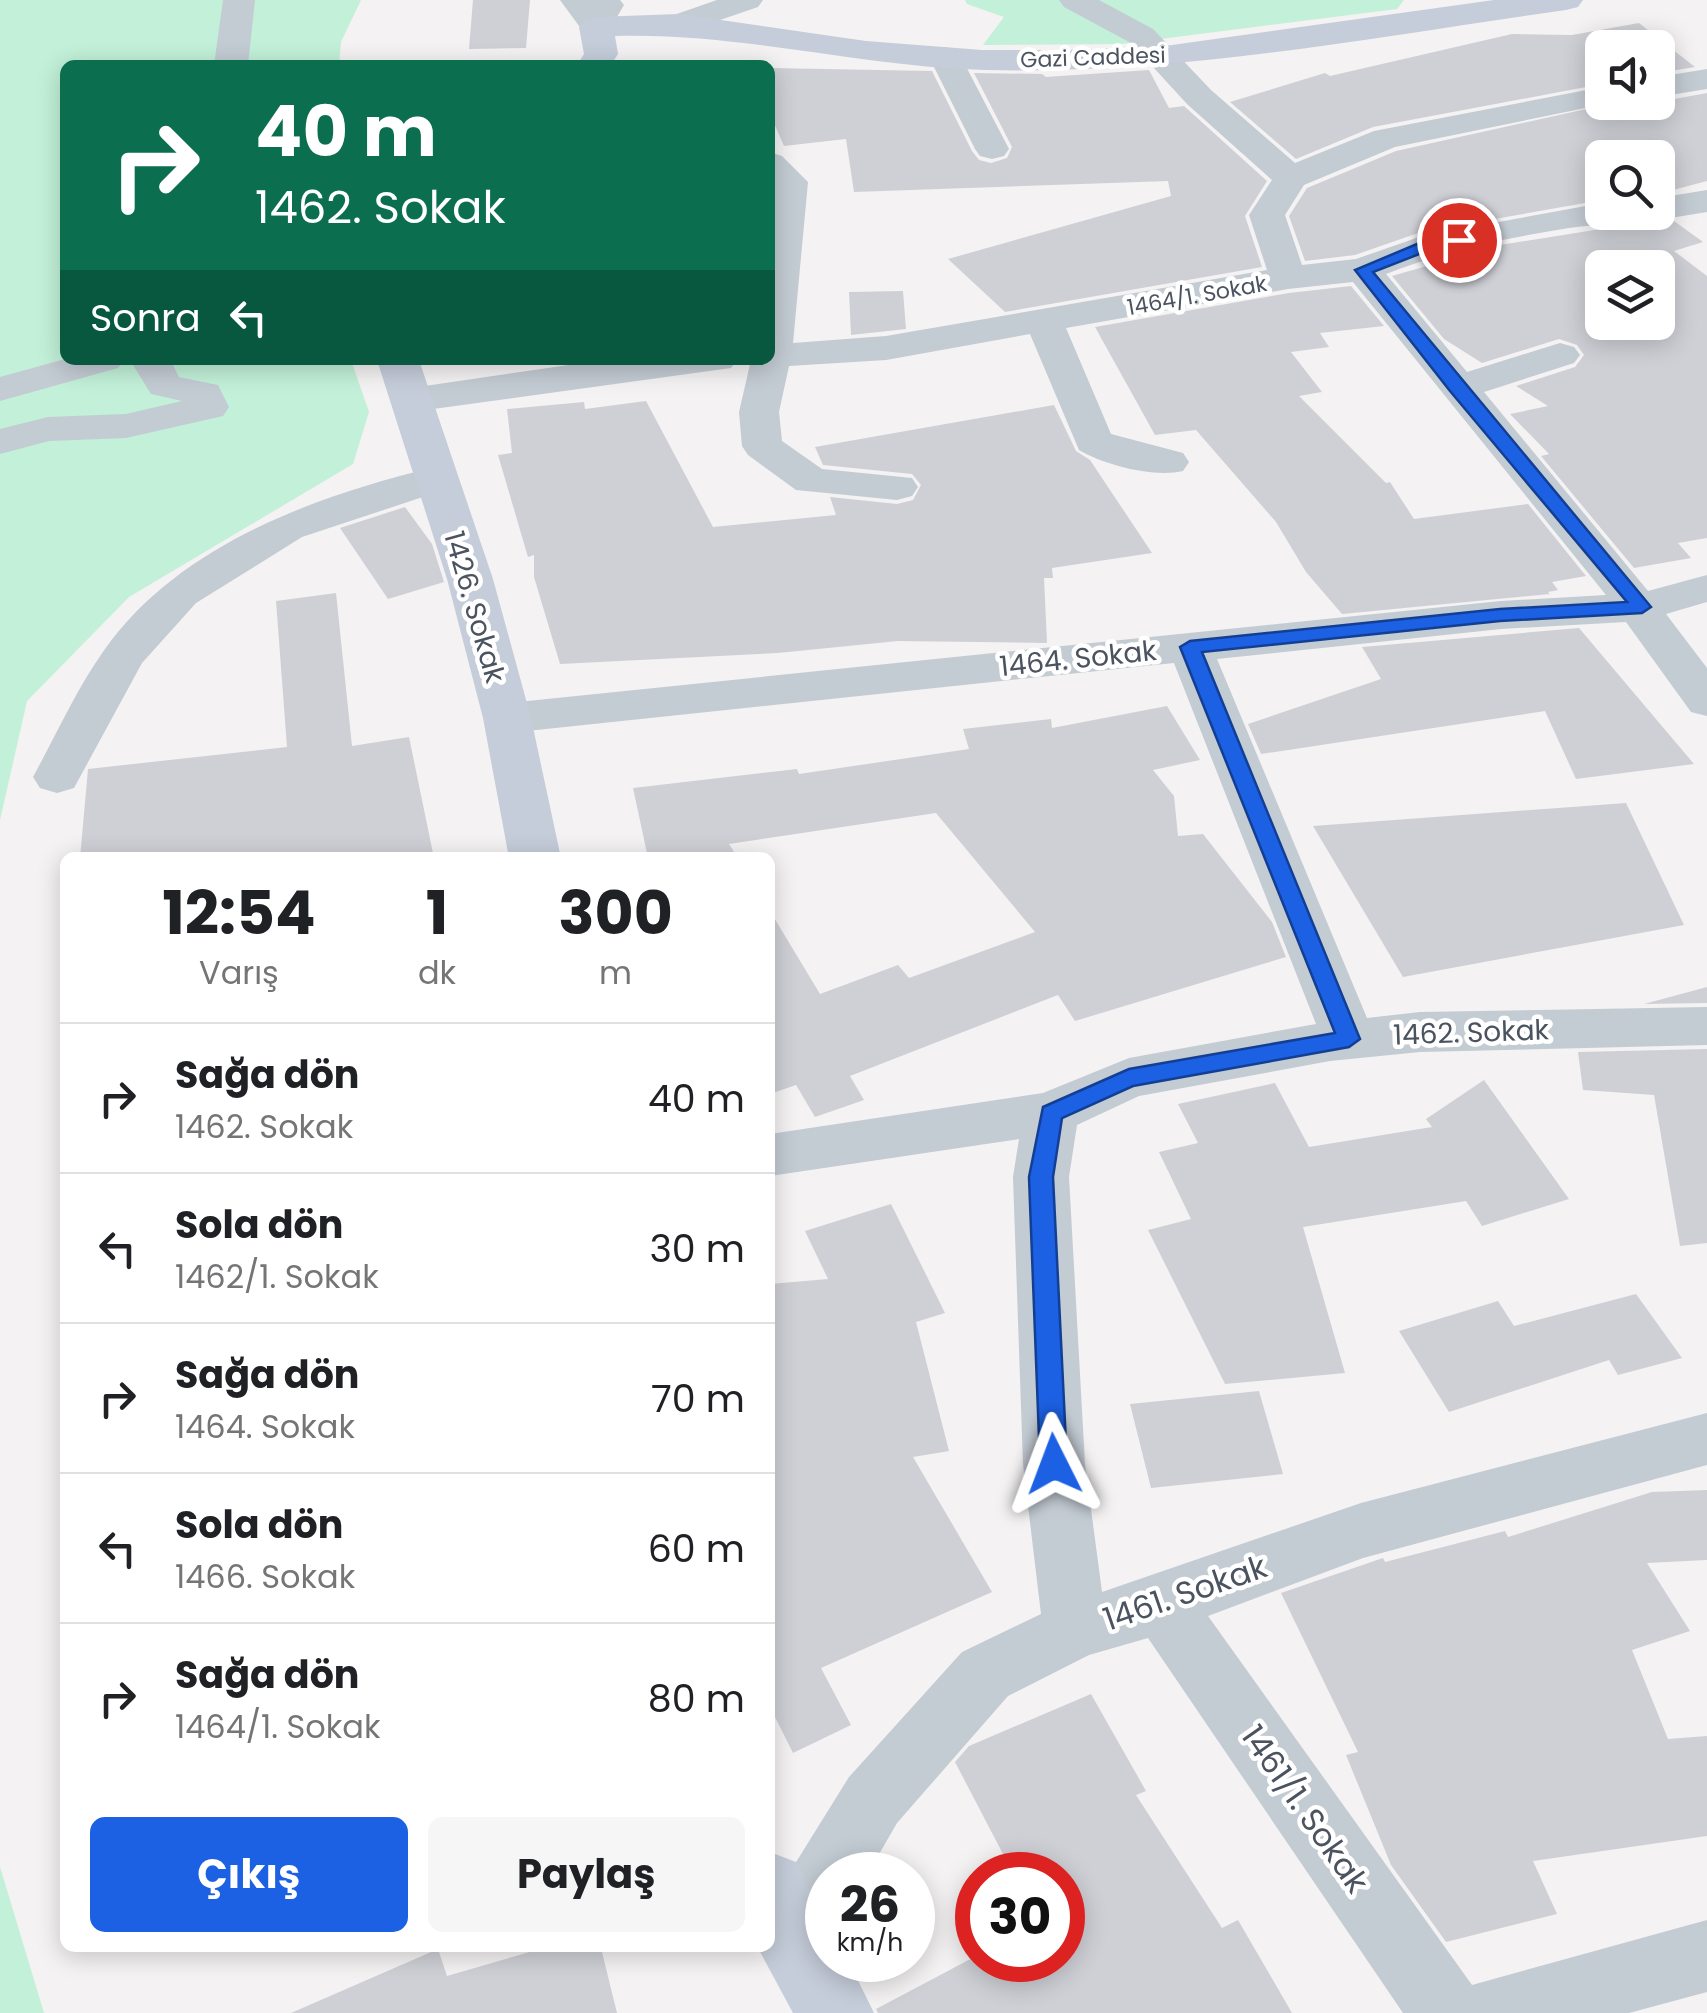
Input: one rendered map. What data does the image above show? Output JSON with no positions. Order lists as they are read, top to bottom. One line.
{"streets":{"street":["Gazi Caddesi","1464/1. Sokak","1426. Sokak","1464. Sokak","1462. Sokak","1461. Sokak","1461/1. Sokak"]},"crossings":[["1426. Sokak","1464. Sokak"],["1461. Sokak","1461/1. Sokak"]],"page":{"turn":["40 m","1462. Sokak"],"then":"Sonra","eta":["12:54","Varış","1","dk","300","m"],"list":[{"name":"Sağa dön","note":"1462. Sokak","value":"40 m"},{"name":"Sola dön","note":"1462/1. Sokak","value":"30 m"},{"name":"Sağa dön","note":"1464. Sokak","value":"70 m"},{"name":"Sola dön","note":"1466. Sokak","value":"60 m"},{"name":"Sağa dön","note":"1464/1. Sokak","value":"80 m"}],"buttons":["Çıkış","Paylaş"],"speed":"26 km/h","limit":"30"}}
